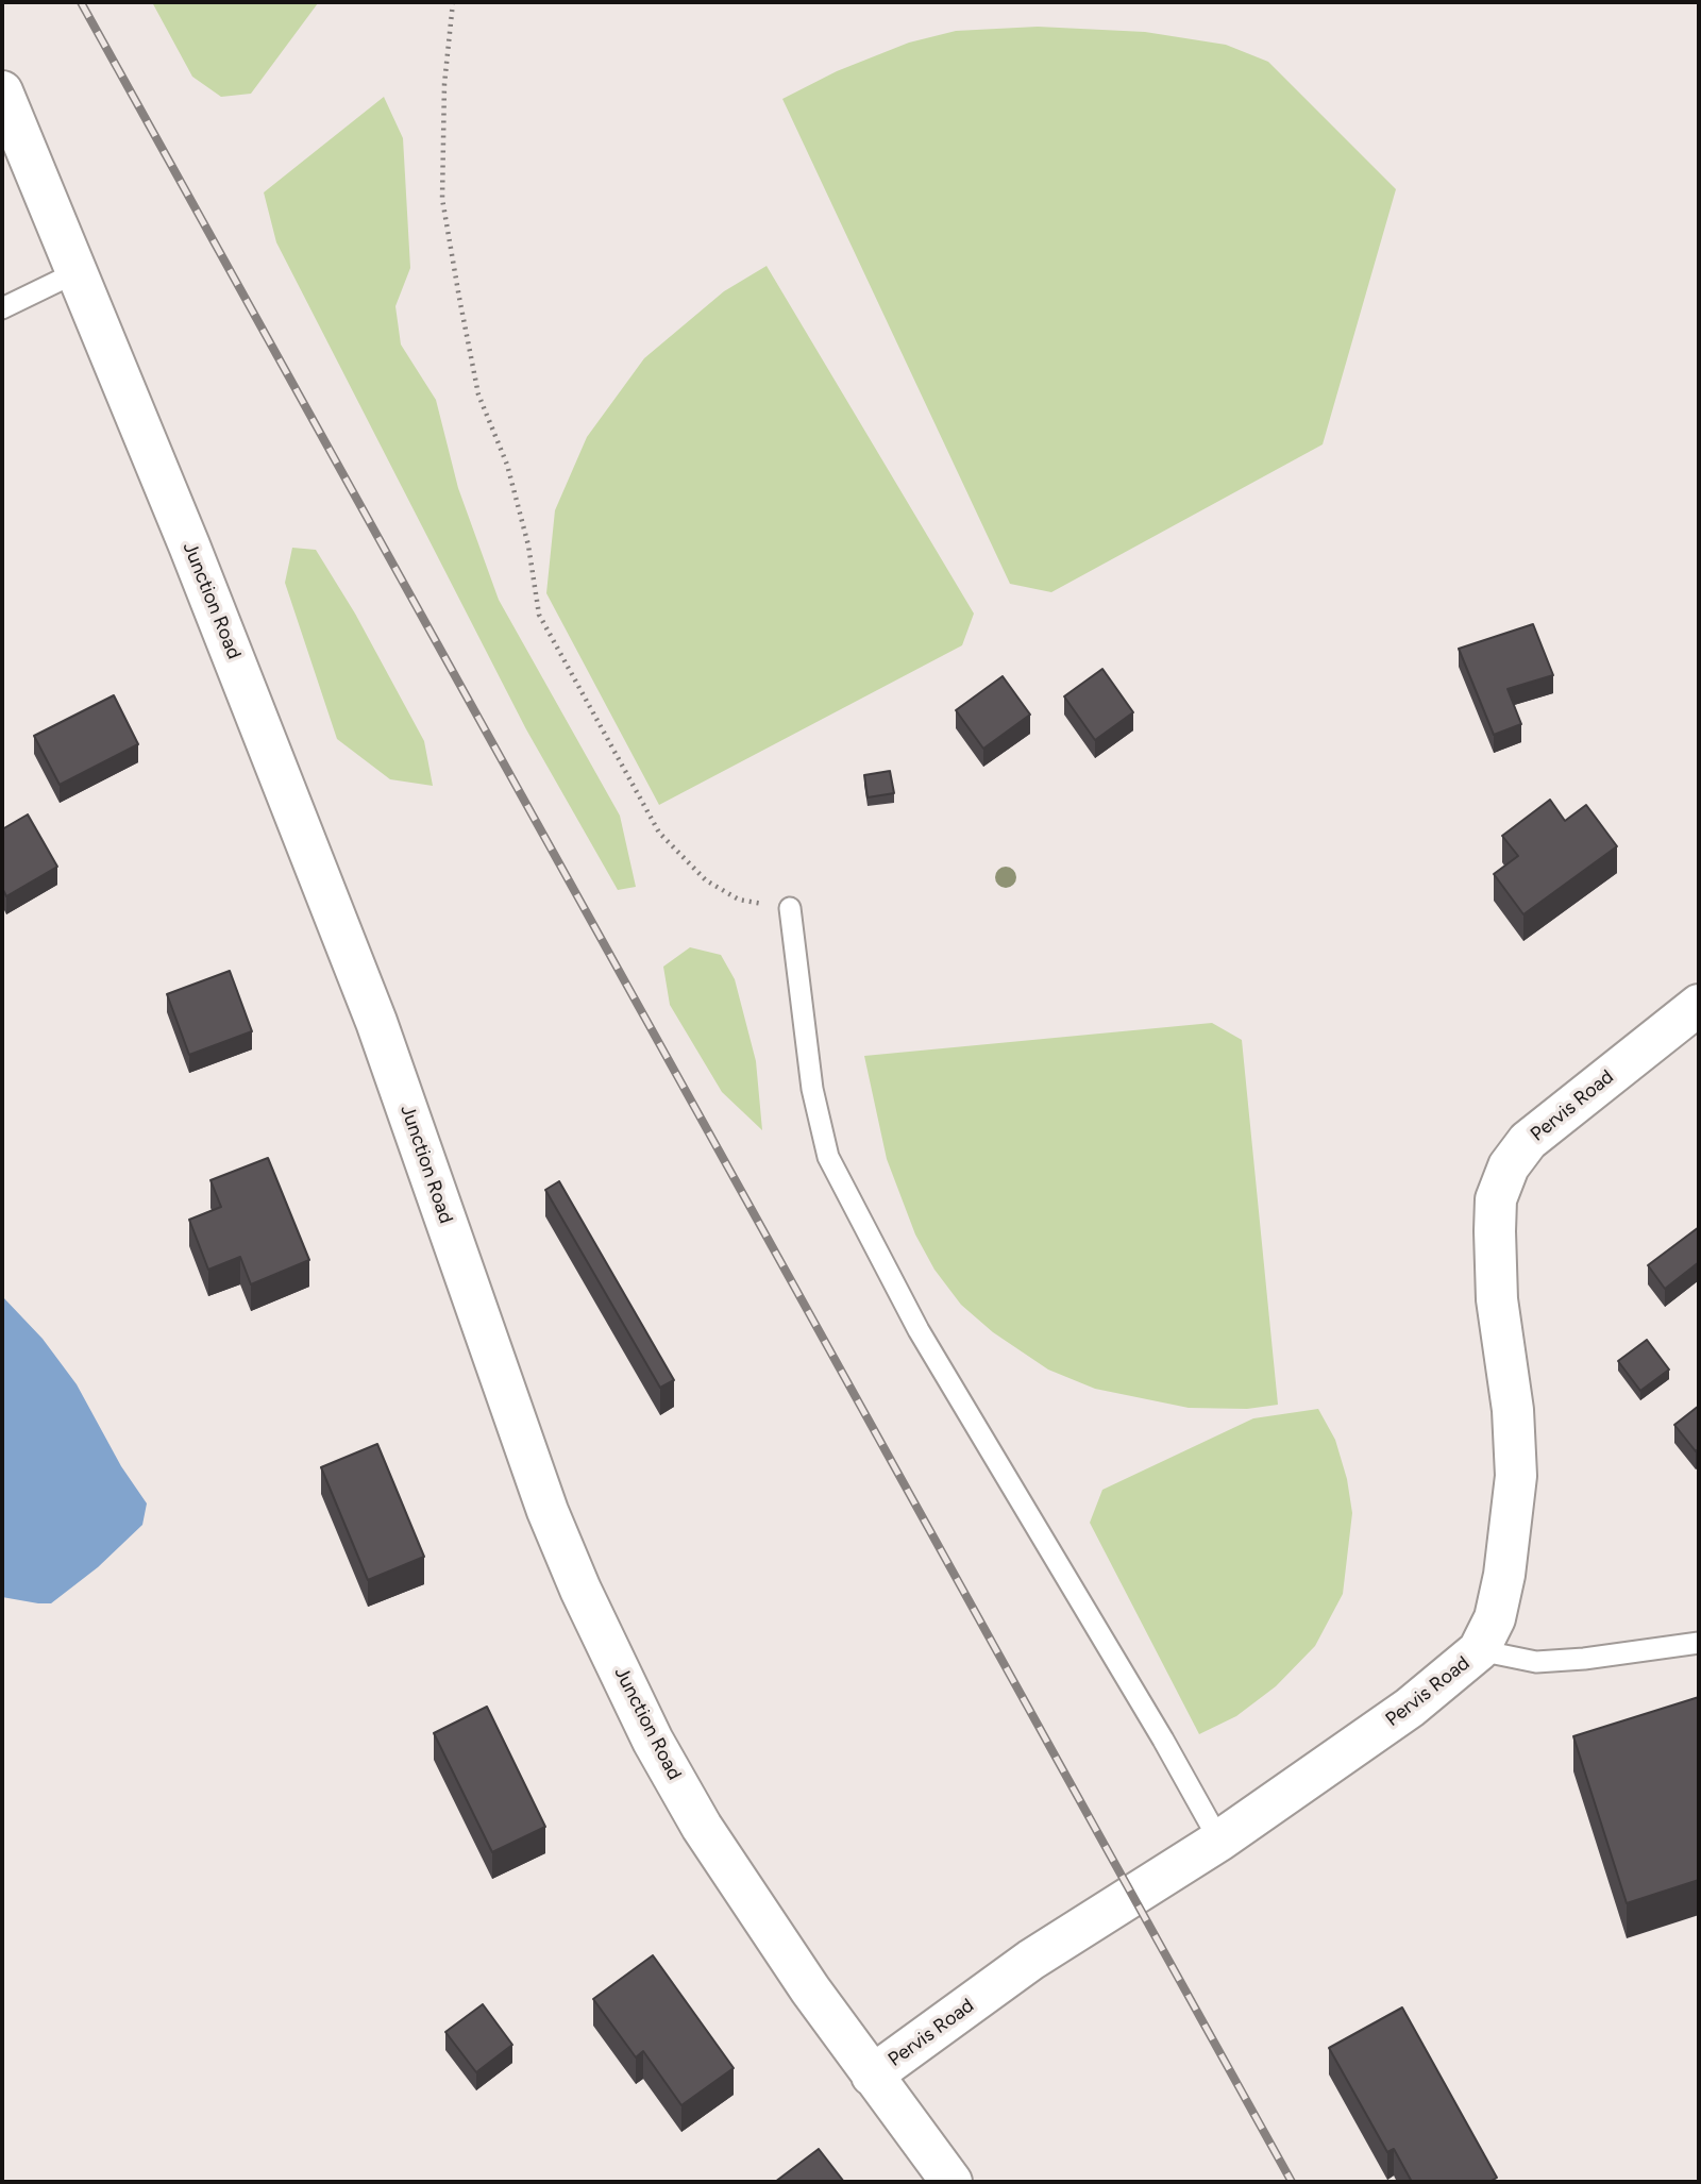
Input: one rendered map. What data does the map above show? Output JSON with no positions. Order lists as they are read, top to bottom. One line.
{"streets":{"street":["Junction Road","Pervis Road"]},"crossings":[["Junction Road","Pervis Road"]]}
